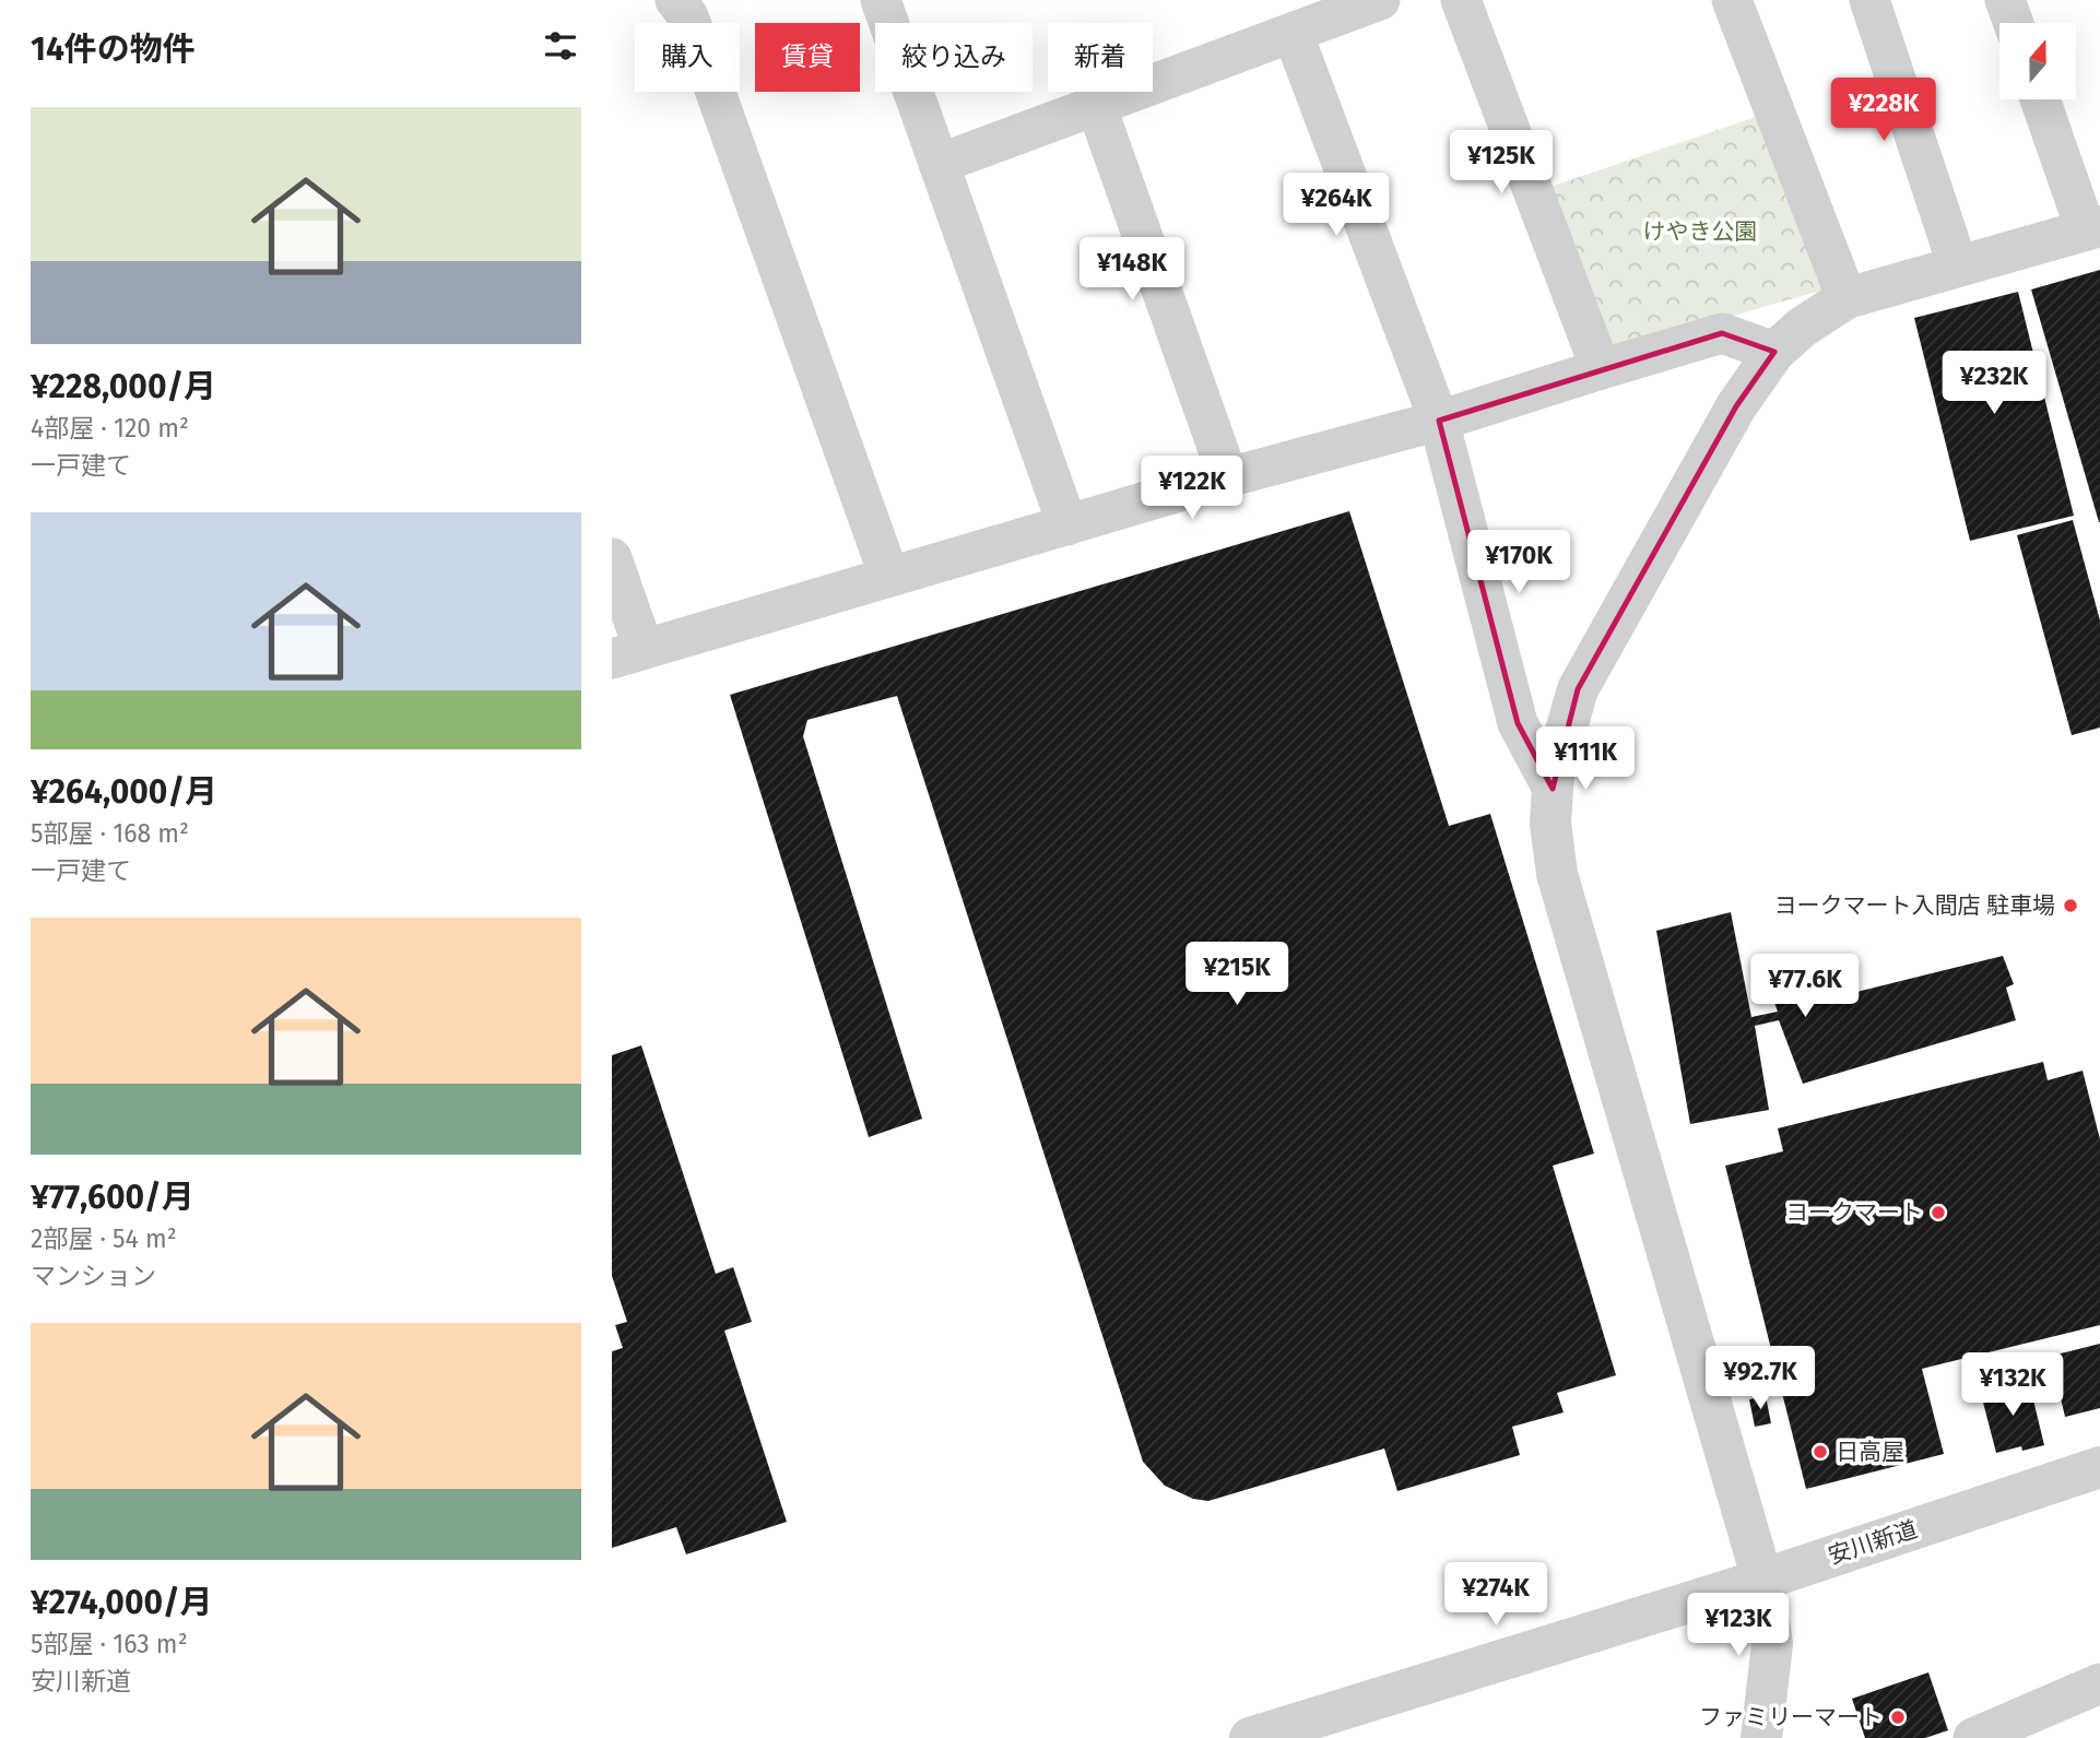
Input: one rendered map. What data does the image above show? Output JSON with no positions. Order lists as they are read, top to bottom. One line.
{"streets":{"street":["安川新道"]},"parks":["けやき公園"],"places":["ヨークマート入間店 駐車場","ヨークマート","日高屋","ファミリーマート"],"north":"top","page":{"heading":"14件の物件","chip":["購入","賃貸","絞り込み","新着"],"price":["¥228K","¥125K","¥264K","¥148K","¥232K","¥122K","¥170K","¥111K","¥215K","¥77.6K","¥92.7K","¥132K","¥274K","¥123K"],"list":[{"name":"¥228,000/月","note":"4部屋 · 120 m² · 一戸建て"},{"name":"¥264,000/月","note":"5部屋 · 168 m² · 一戸建て"},{"name":"¥77,600/月","note":"2部屋 · 54 m² · マンション"},{"name":"¥274,000/月","note":"5部屋 · 163 m² · 安川新道"}]}}
